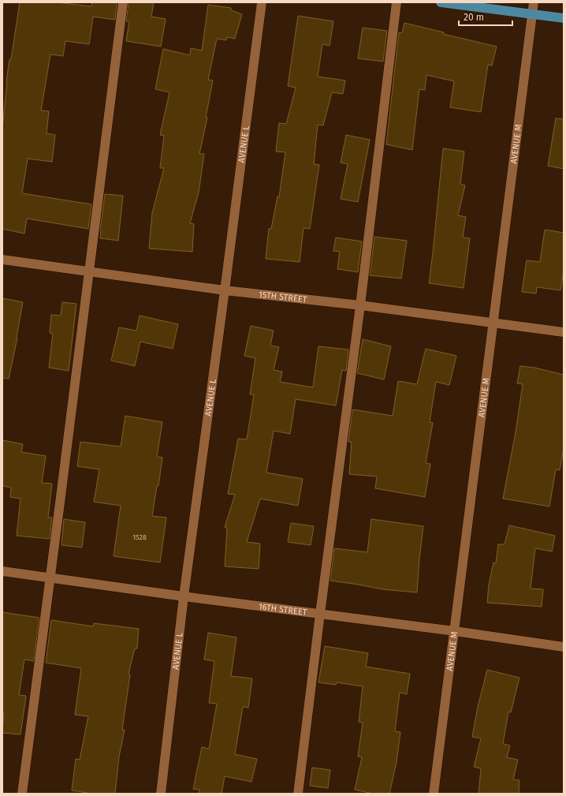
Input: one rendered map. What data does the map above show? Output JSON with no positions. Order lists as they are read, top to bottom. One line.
{"streets":{"street":["AVENUE L","AVENUE M","15TH STREET","16TH STREET"]},"crossings":[["AVENUE L","15TH STREET"],["AVENUE L","16TH STREET"],["AVENUE M","15TH STREET"],["AVENUE M","16TH STREET"]],"house_numbers":["1528"],"scale_bar":"20 m"}
